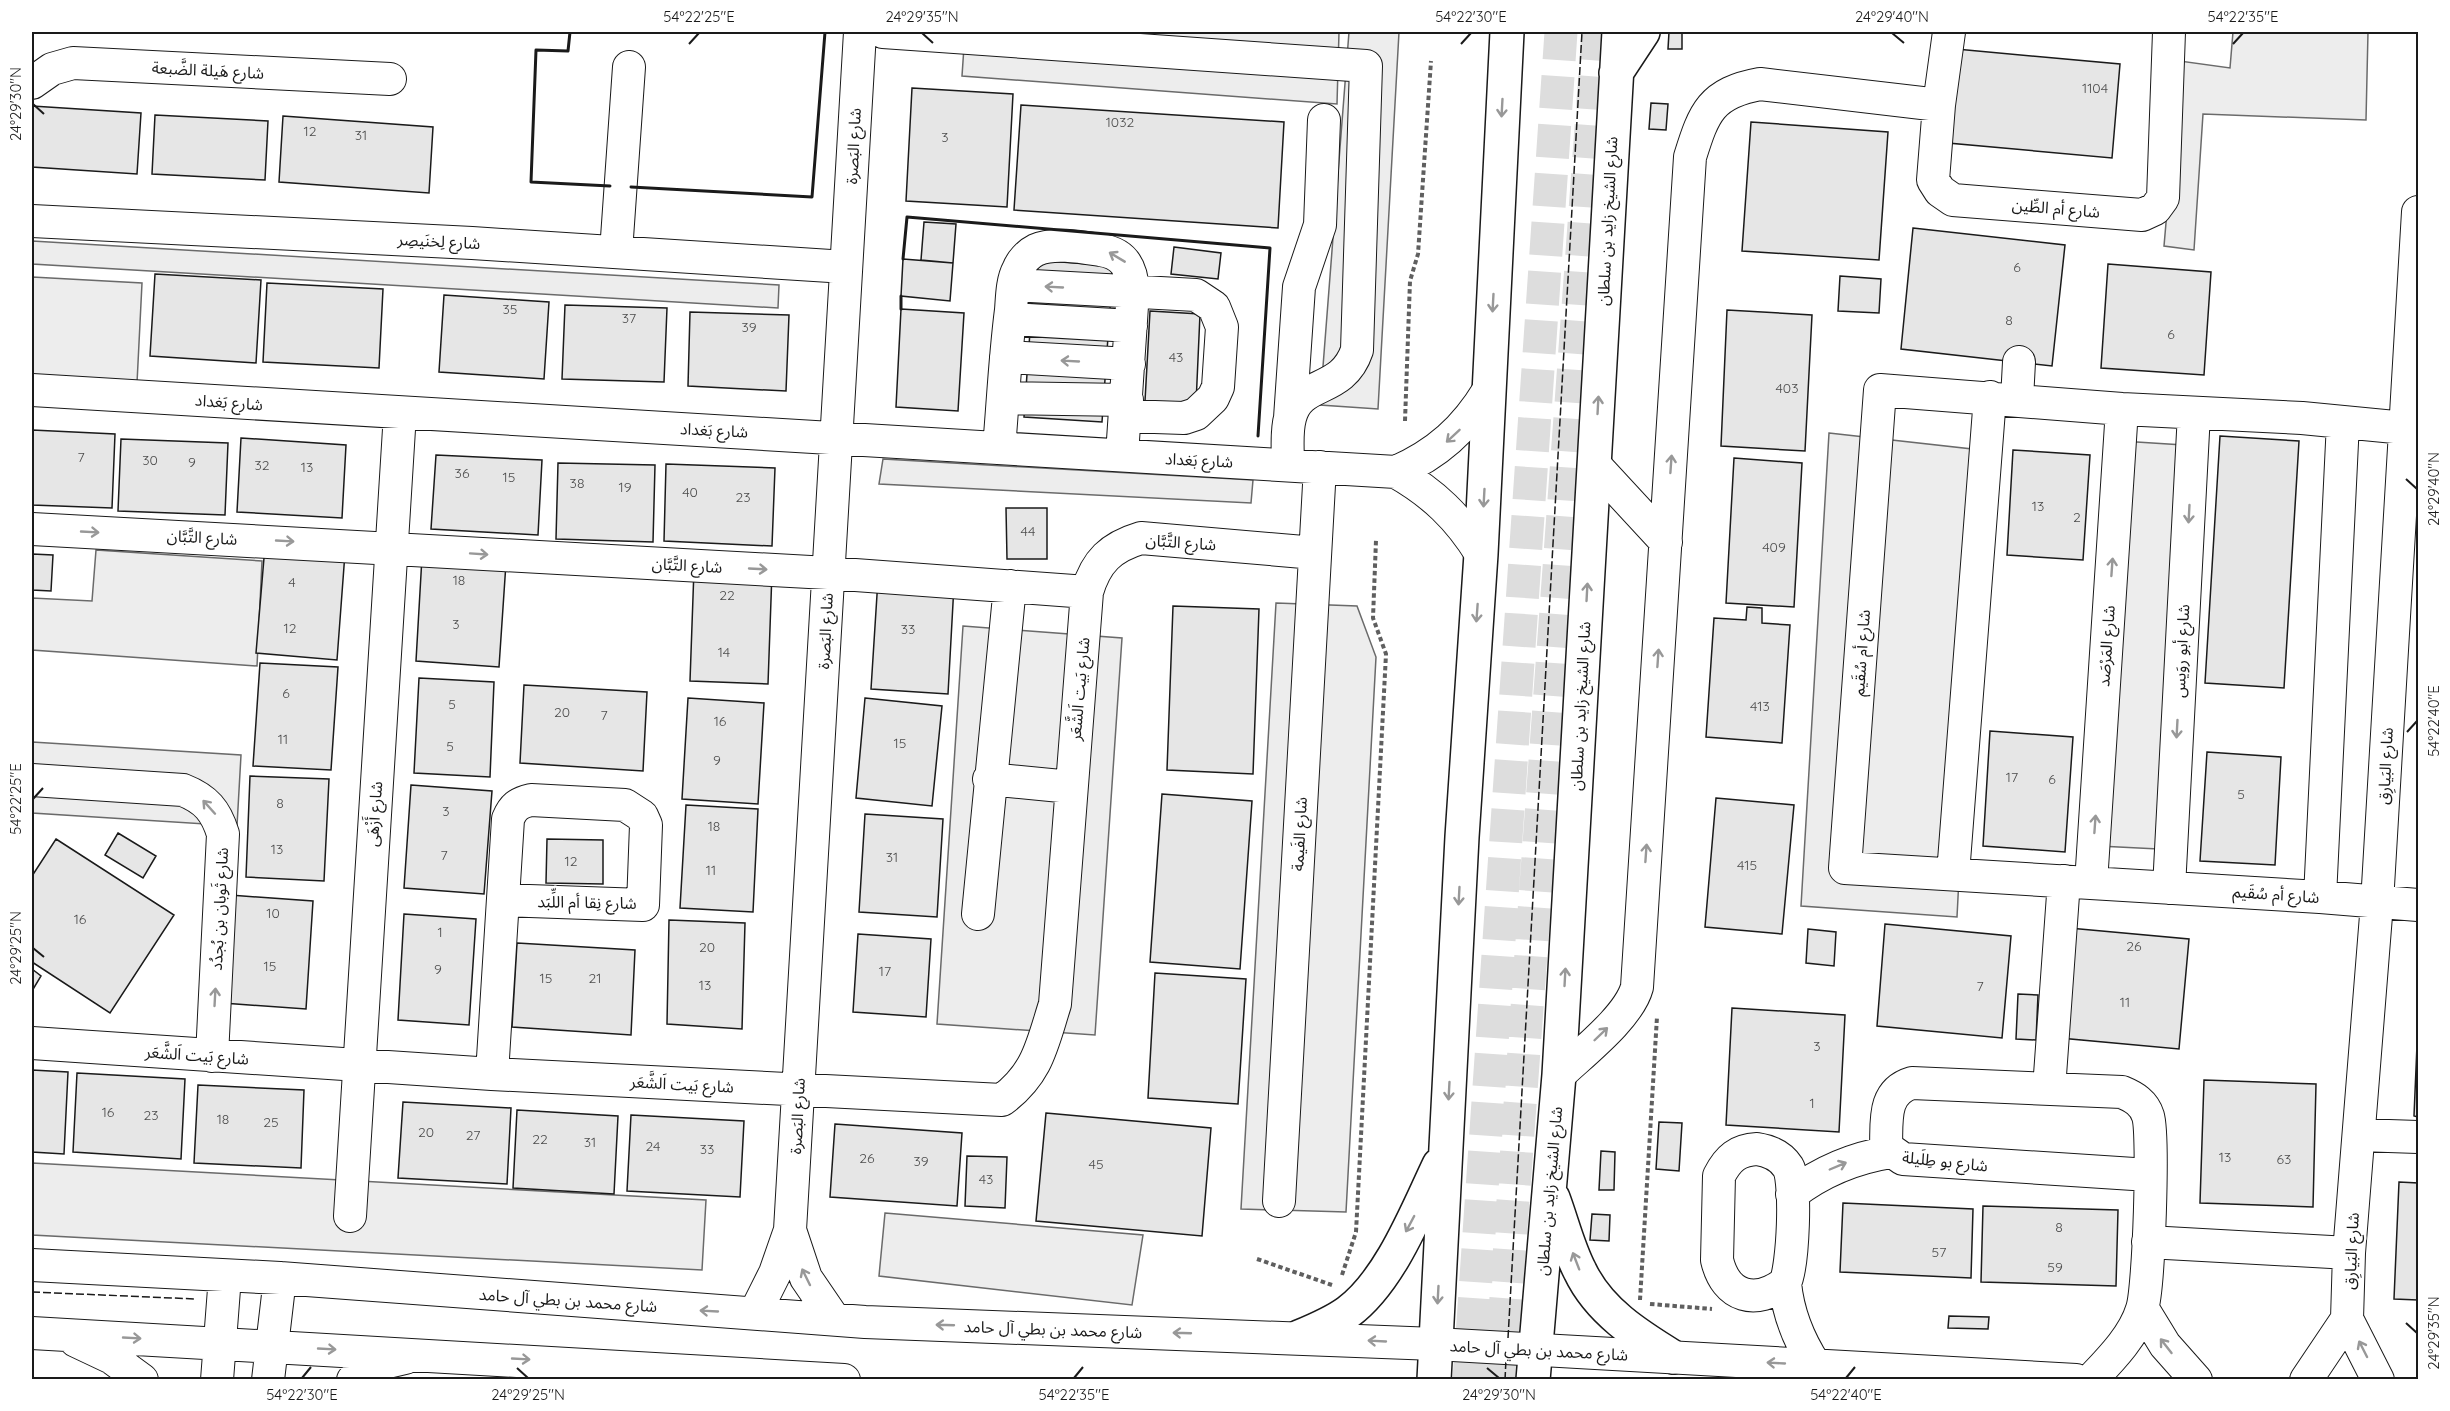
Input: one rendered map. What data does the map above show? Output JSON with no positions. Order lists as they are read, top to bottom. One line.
{"streets":{"main road":["شارع الشيخ زايد بن سلطان"],"street":["شارع هَيلة الضَّبعة","شارع البَصرة","شارع أم الطِّين","شارع لِخنَيصِر","شارع بَغداد","شارع التَّبَّان","شارع المَرْصَد","شارع أبو روَيس","شارع أم سُقَيم","شارع بَيت اَلشَّعَر","شارع البَيارِق","شارع أَزْهَى","شارع الفَيمة","شارع نِقا أم اللِّبَد","شارع ثَوبان بن بُجدُد","شارع بو طِلَيلة","شارع محمد بن بطي آل حامد"]},"crossings":[["شارع البَصرة","شارع لِخنَيصِر"],["شارع البَصرة","شارع بَغداد"],["شارع البَصرة","شارع التَّبَّان"],["شارع البَصرة","شارع بَيت اَلشَّعَر"],["شارع البَصرة","شارع محمد بن بطي آل حامد"],["شارع الشيخ زايد بن سلطان","شارع محمد بن بطي آل حامد"],["شارع بَغداد","شارع أَزْهَى"],["شارع بَغداد","شارع الفَيمة"],["شارع التَّبَّان","شارع بَيت اَلشَّعَر"],["شارع التَّبَّان","شارع أَزْهَى"],["شارع التَّبَّان","شارع الفَيمة"],["شارع المَرْصَد","شارع أم سُقَيم"],["شارع أبو روَيس","شارع أم سُقَيم"],["شارع أم سُقَيم","شارع البَيارِق"],["شارع بَيت اَلشَّعَر","شارع أَزْهَى"],["شارع بَيت اَلشَّعَر","شارع نِقا أم اللِّبَد"],["شارع بَيت اَلشَّعَر","شارع ثَوبان بن بُجدُد"]],"one_way":["شارع التَّبَّان"],"house_numbers":["1104","1032","12","31","3","6","35","37","8","39","6","43","403","7","30","9","32","13","36","15","38","19","40","23","13","2","44","409","18","4","22","3","12","33","14","6","5","413","20","7","16","11","15","5","9","17","6","5","8","3","18","13","7","31","12","415","11","10","16","1","26","20","15","9","17","15","21","13","7","11","3","1","16","23","18","25","20","27","22","31","24","33","13","26","63","39","45","43","8","57","59"],"coordinates":["54°22'25\"E","24°29'35\"N","54°22'30\"E","24°29'40\"N","54°22'35\"E","24°29'30\"N","54°22'40\"E","24°29'25\"N"]}
